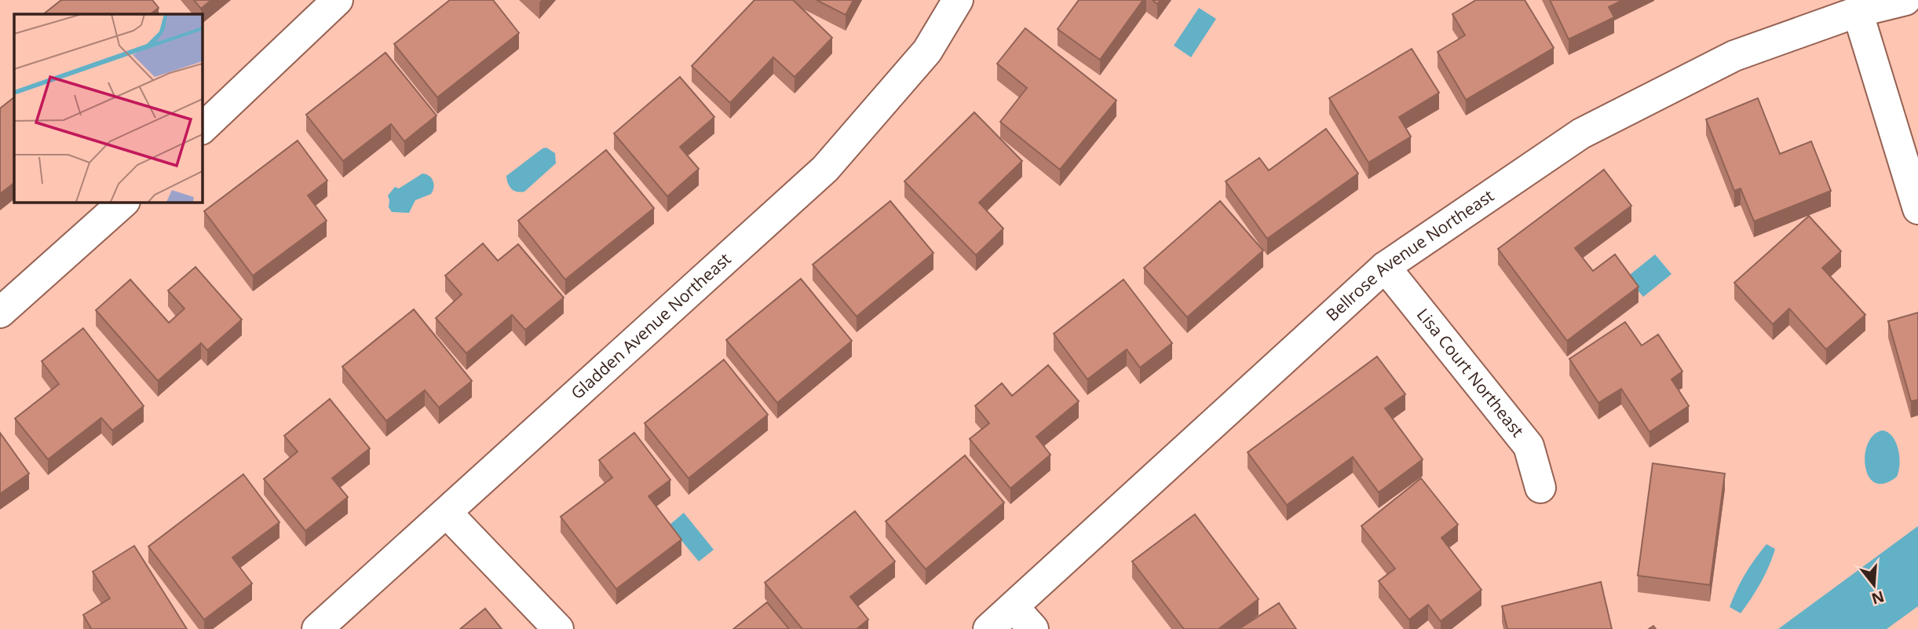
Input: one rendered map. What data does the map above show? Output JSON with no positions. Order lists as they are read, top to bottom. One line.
{"streets":{"street":["Bellrose Avenue Northeast","Gladden Avenue Northeast","Lisa Court Northeast"]},"crossings":[["Bellrose Avenue Northeast","Lisa Court Northeast"]],"north":"bottom"}
